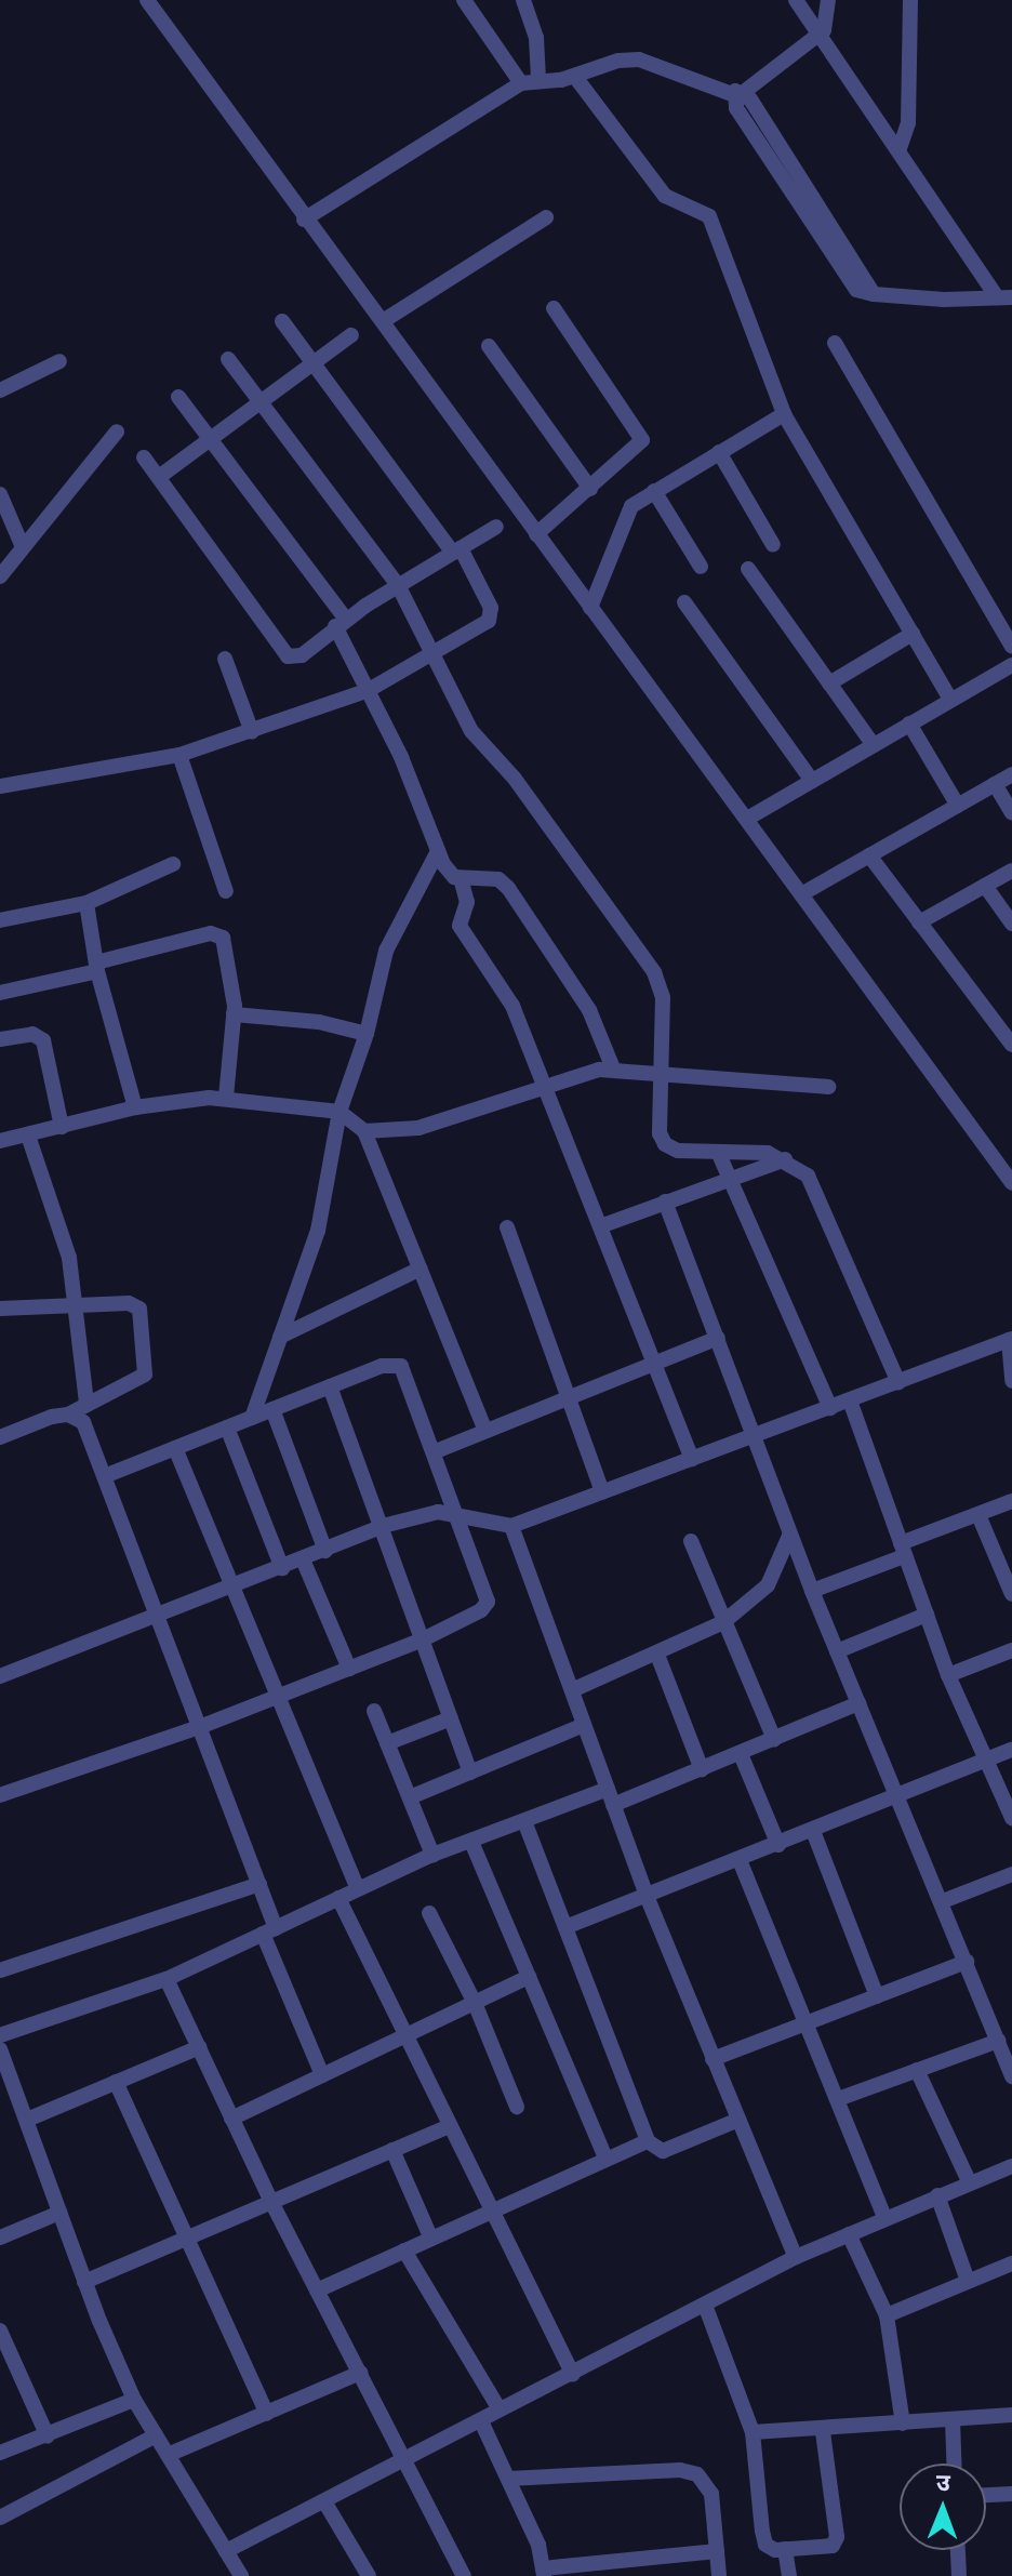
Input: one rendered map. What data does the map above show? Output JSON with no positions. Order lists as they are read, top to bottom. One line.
{"north":"top"}
